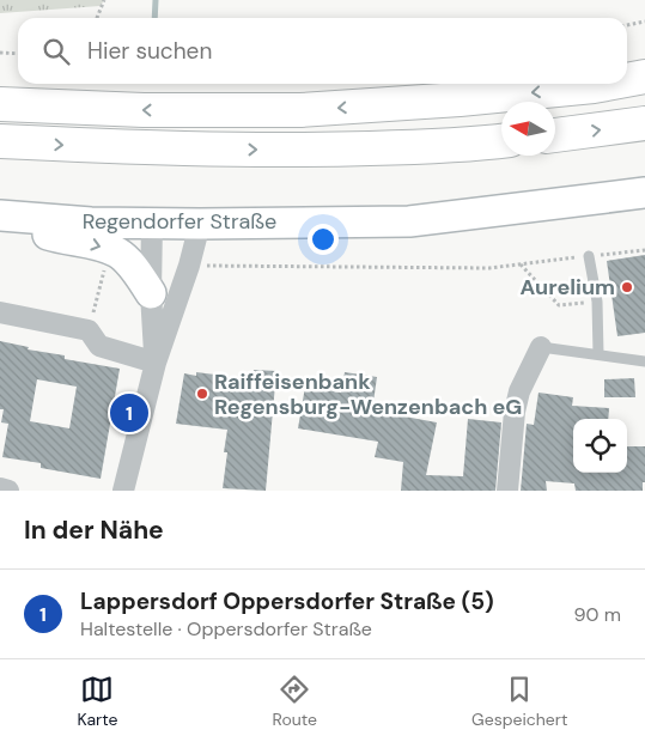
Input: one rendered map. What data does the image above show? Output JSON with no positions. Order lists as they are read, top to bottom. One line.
{"streets":{"street":["Regendorfer Straße"]},"places":["Aurelium","Raiffeisenbank Regensburg-Wenzenbach eG"],"north":"left","page":{"search":"Hier suchen","pins":"1","heading":"In der Nähe","list":[{"mark":"1","name":"Lappersdorf Oppersdorfer Straße (5)","note":"Haltestelle · Oppersdorfer Straße","value":"90 m"}],"nav":["Karte","Route","Gespeichert"]}}
